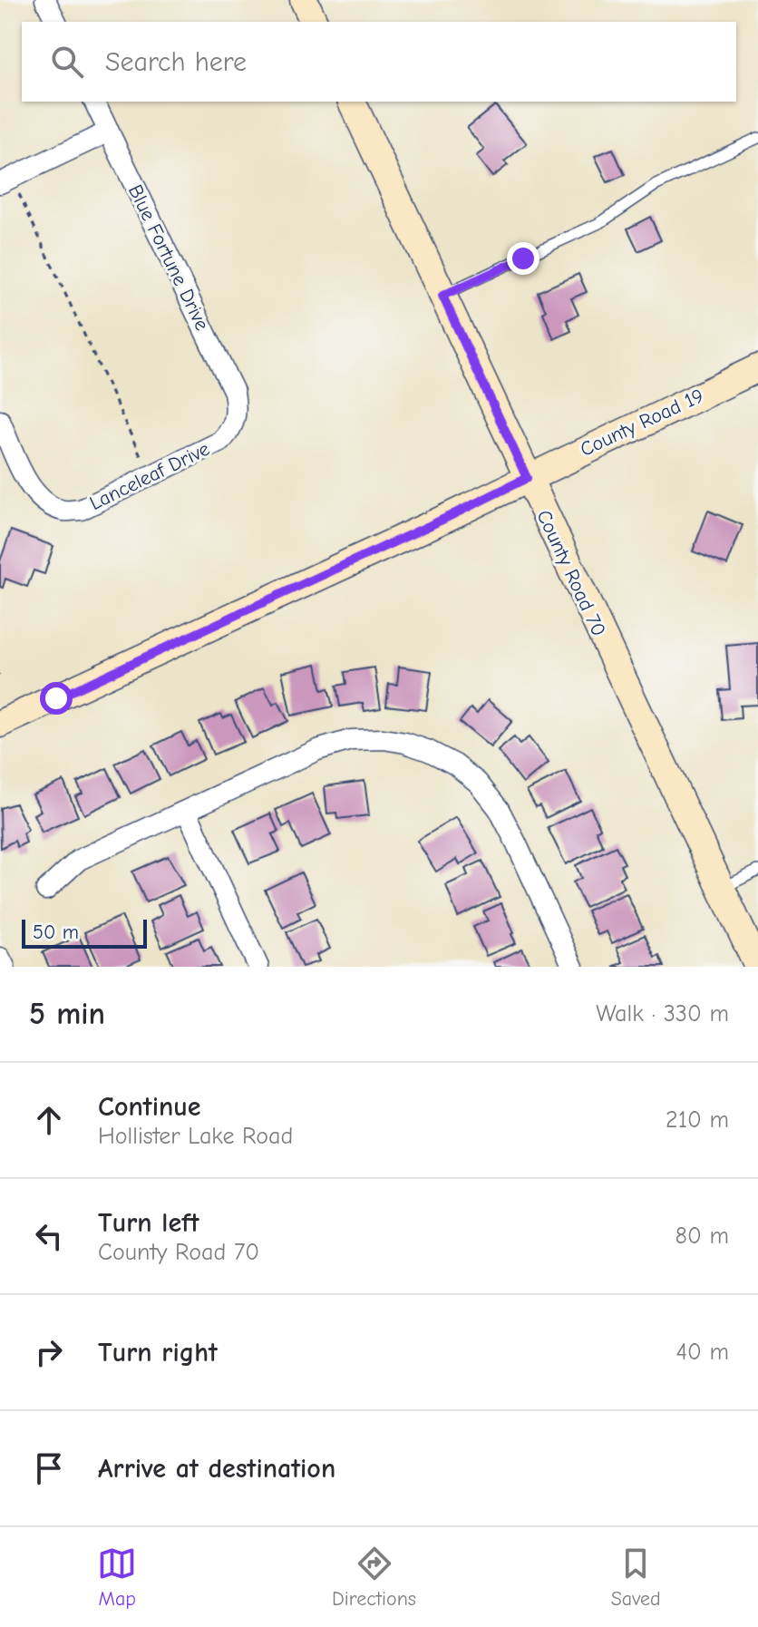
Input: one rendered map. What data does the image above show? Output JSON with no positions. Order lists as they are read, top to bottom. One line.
{"streets":{"street":["Blue Fortune Drive","County Road 19","Lanceleaf Drive","County Road 70"]},"crossings":[["Blue Fortune Drive","Lanceleaf Drive"],["County Road 19","County Road 70"]],"scale_bar":"50 m","page":{"search":"Search here","scale":"50 m","heading":["5 min","Walk · 330 m"],"list":[["Continue","Hollister Lake Road","210 m"],["Turn left","County Road 70","80 m"],["Turn right","40 m"],"Arrive at destination"],"nav":["Map","Directions","Saved"]}}
